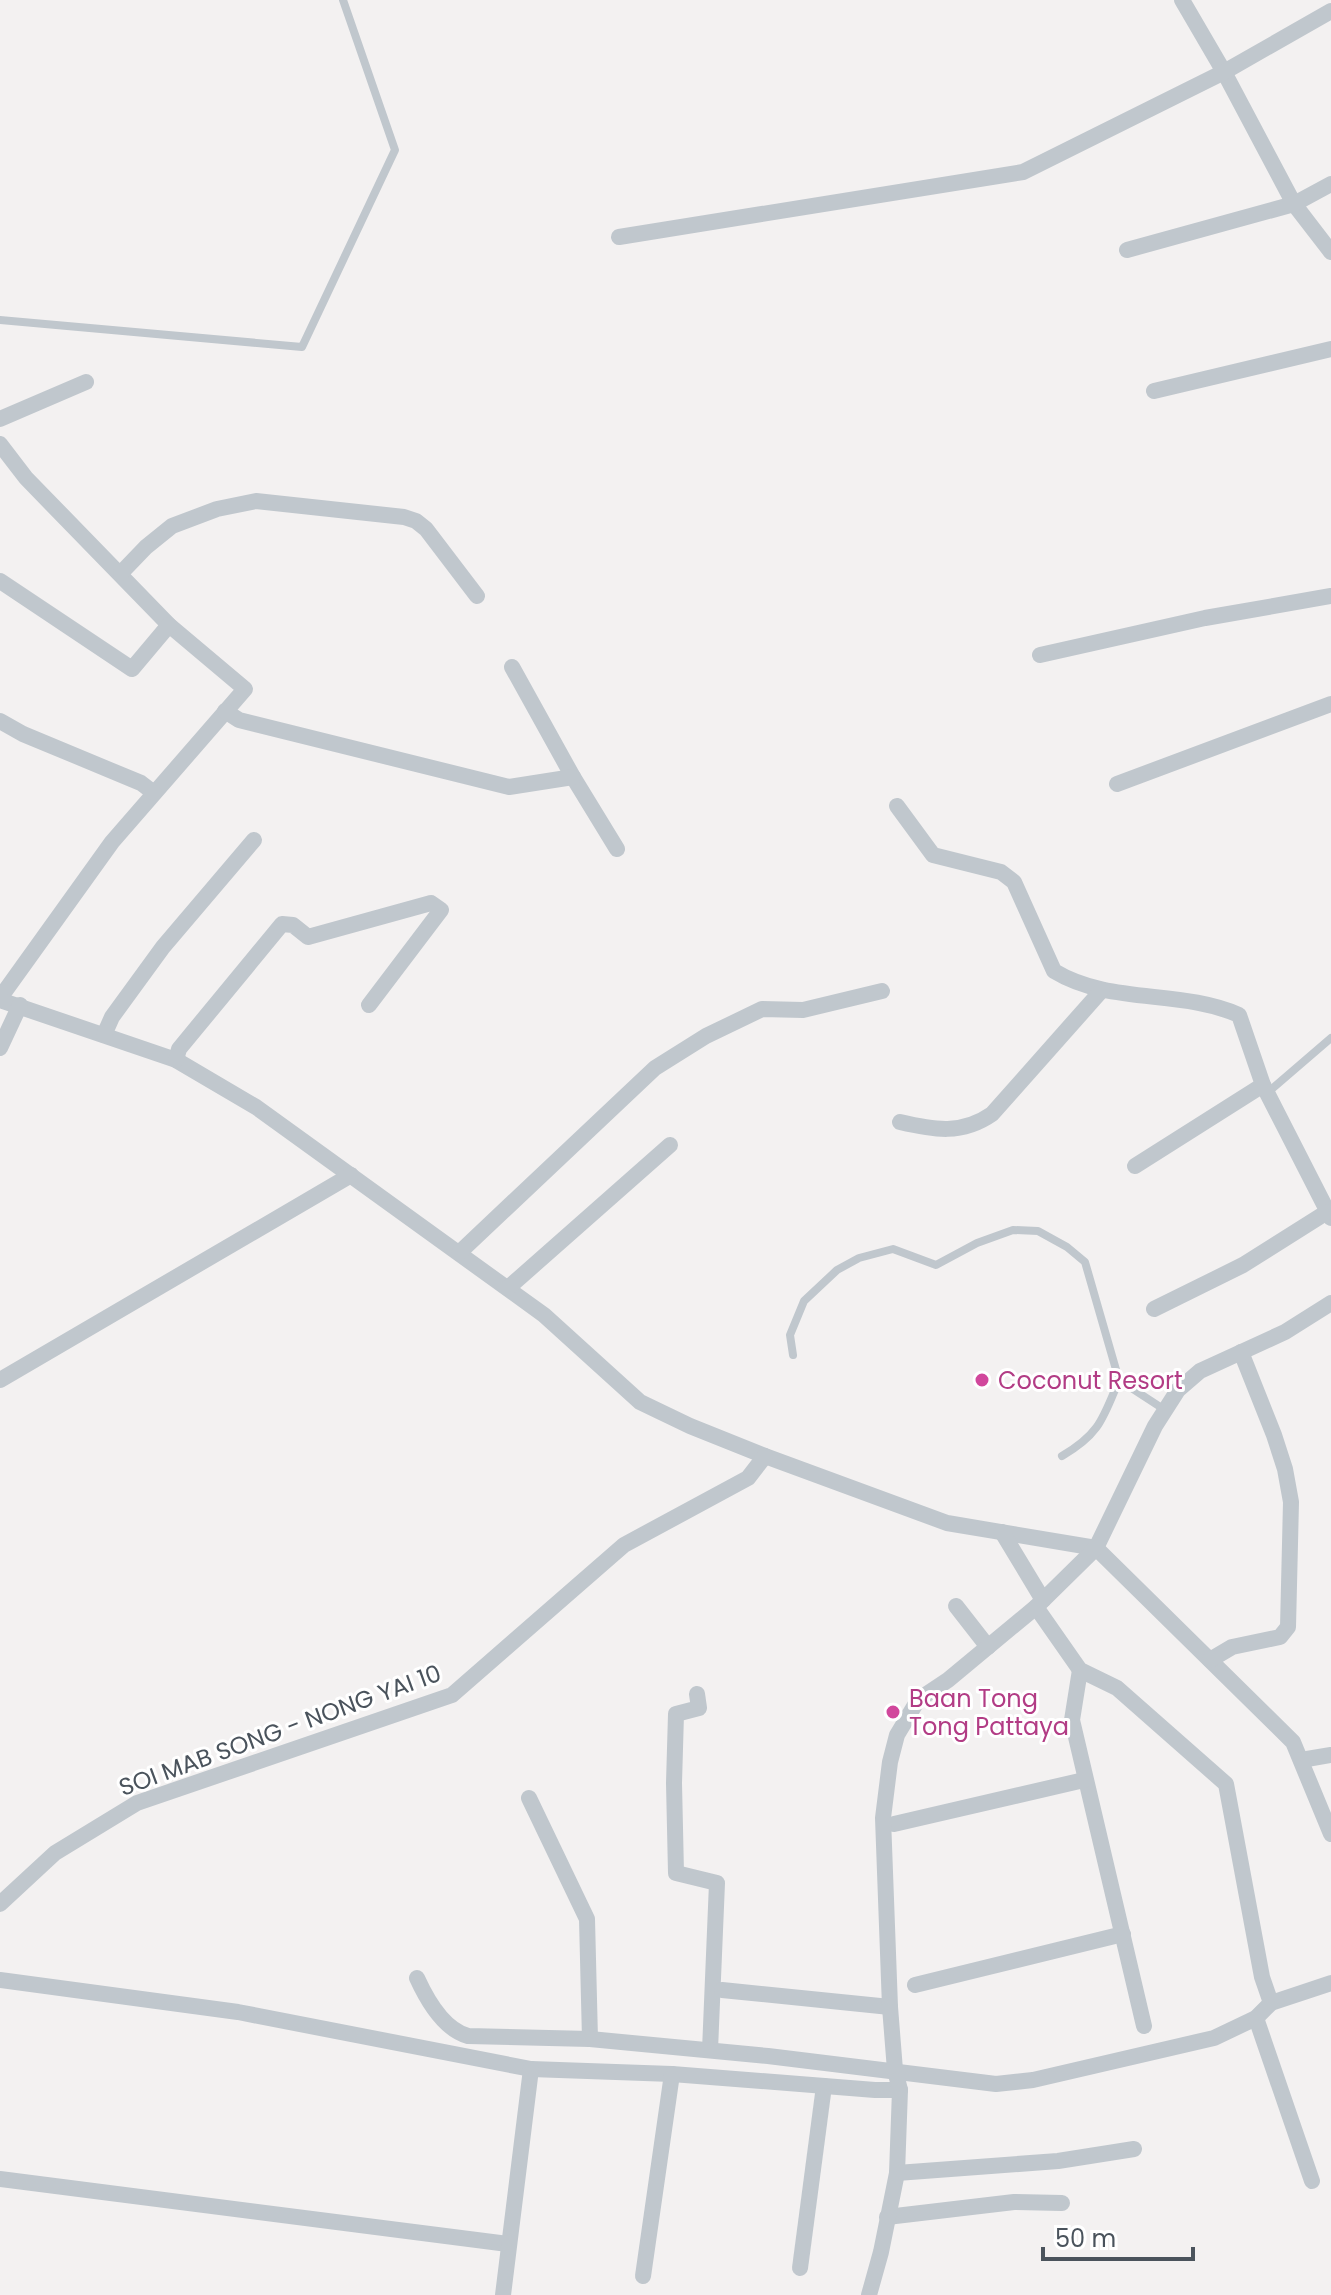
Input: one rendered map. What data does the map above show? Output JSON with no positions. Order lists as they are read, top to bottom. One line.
{"streets":{"street":["SOI MAB SONG - NONG YAI 10"]},"places":["Coconut Resort","Baan Tong Tong Pattaya"],"scale_bar":"50 m"}
